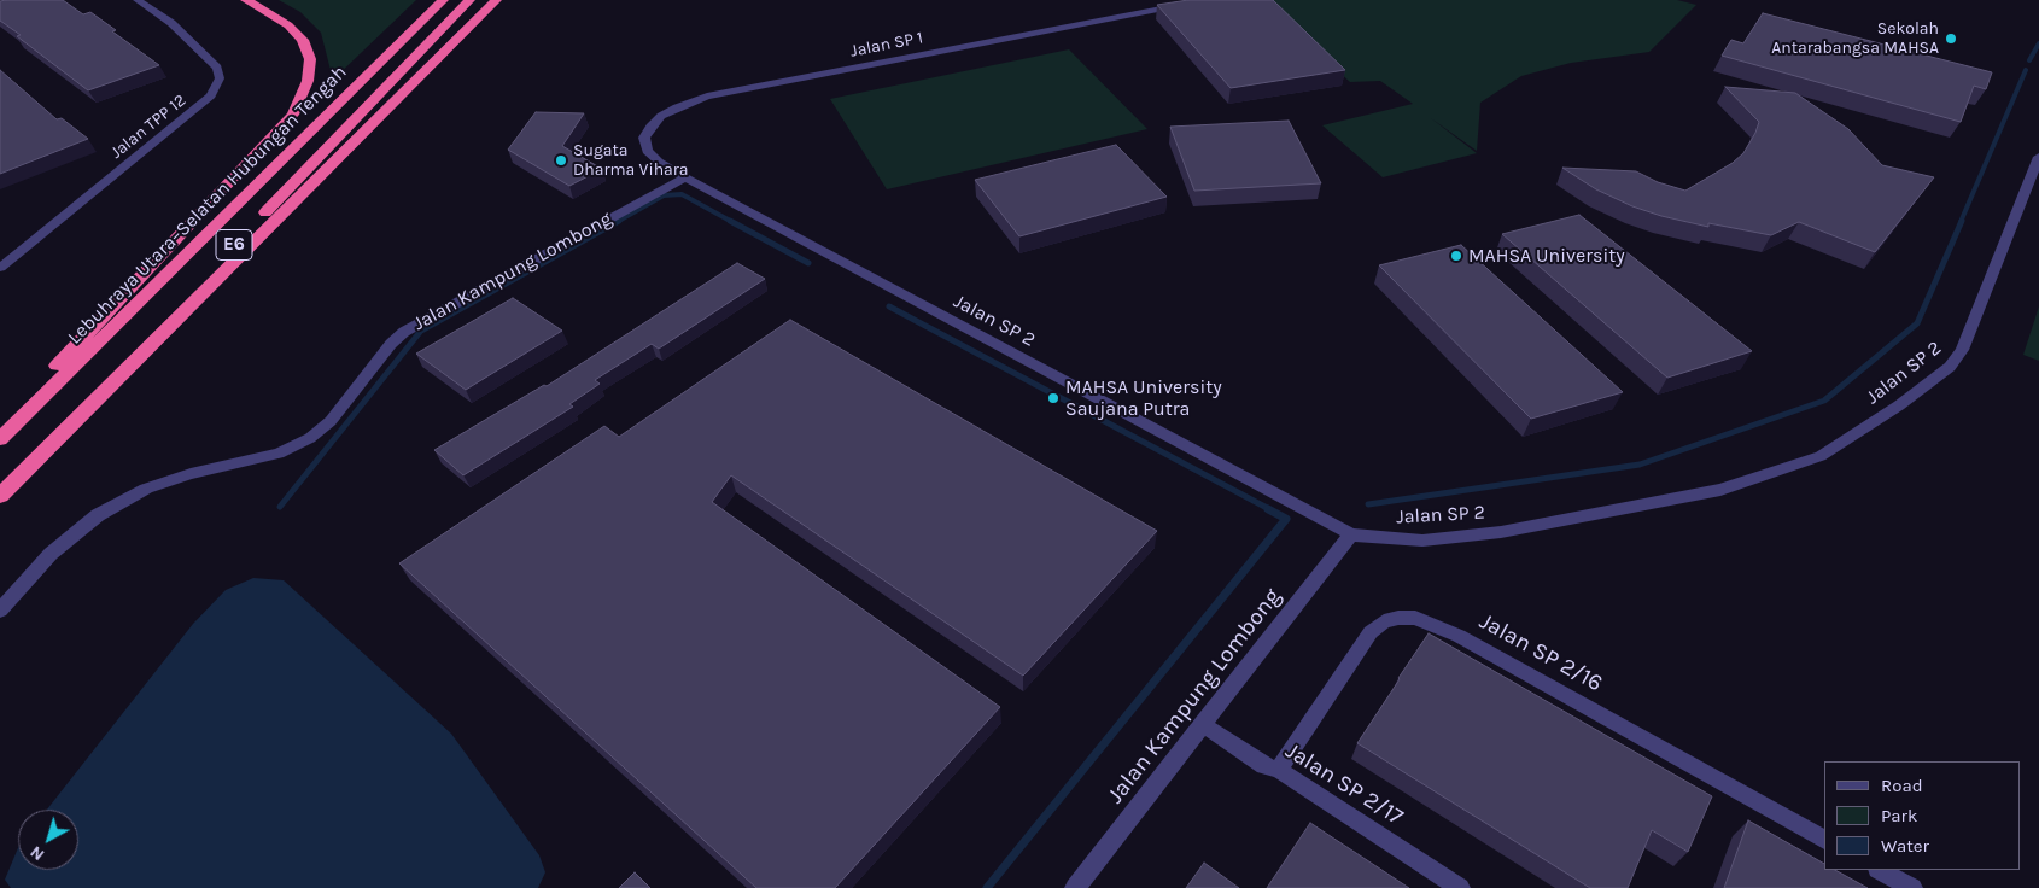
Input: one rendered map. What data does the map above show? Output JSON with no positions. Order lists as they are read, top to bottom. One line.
{"streets":{"highway":["Lebuhraya Utara–Selatan Hubungan Tengah","E6"],"street":["Jalan SP 1","Jalan TPP 12","Jalan Kampung Lombong","Jalan SP 2","Jalan SP 2/16","Jalan SP 2/17"]},"crossings":[["Jalan SP 1","Jalan Kampung Lombong"],["Jalan SP 1","Jalan SP 2"],["Jalan Kampung Lombong","Jalan SP 2"],["Jalan Kampung Lombong","Jalan SP 2/17"],["Jalan SP 2/16","Jalan SP 2/17"]],"places":["Sekolah Antarabangsa MAHSA","Sugata Dharma Vihara","MAHSA University","MAHSA University Saujana Putra"],"legend":["Road","Park","Water"],"north":"bottom left"}
